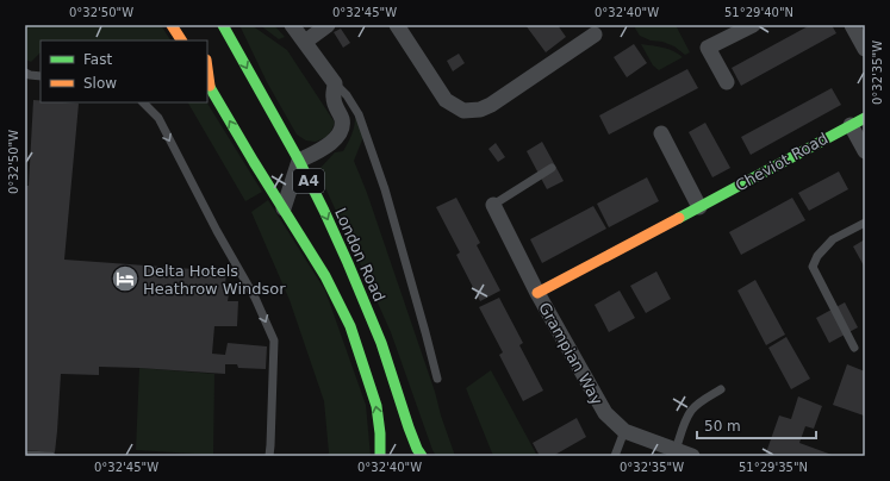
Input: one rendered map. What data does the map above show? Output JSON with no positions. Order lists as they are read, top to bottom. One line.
{"streets":{"main road":["Cheviot Road","A4","London Road"],"street":["Grampian Way"]},"crossings":[["Cheviot Road","Grampian Way"]],"places":{"hotel":["Delta Hotels Heathrow Windsor"]},"legend":["Fast","Slow"],"scale_bar":"50 m","coordinates":["0°32'50\"W","0°32'45\"W","0°32'40\"W","51°29'40\"N","0°32'35\"W","51°29'35\"N"]}
